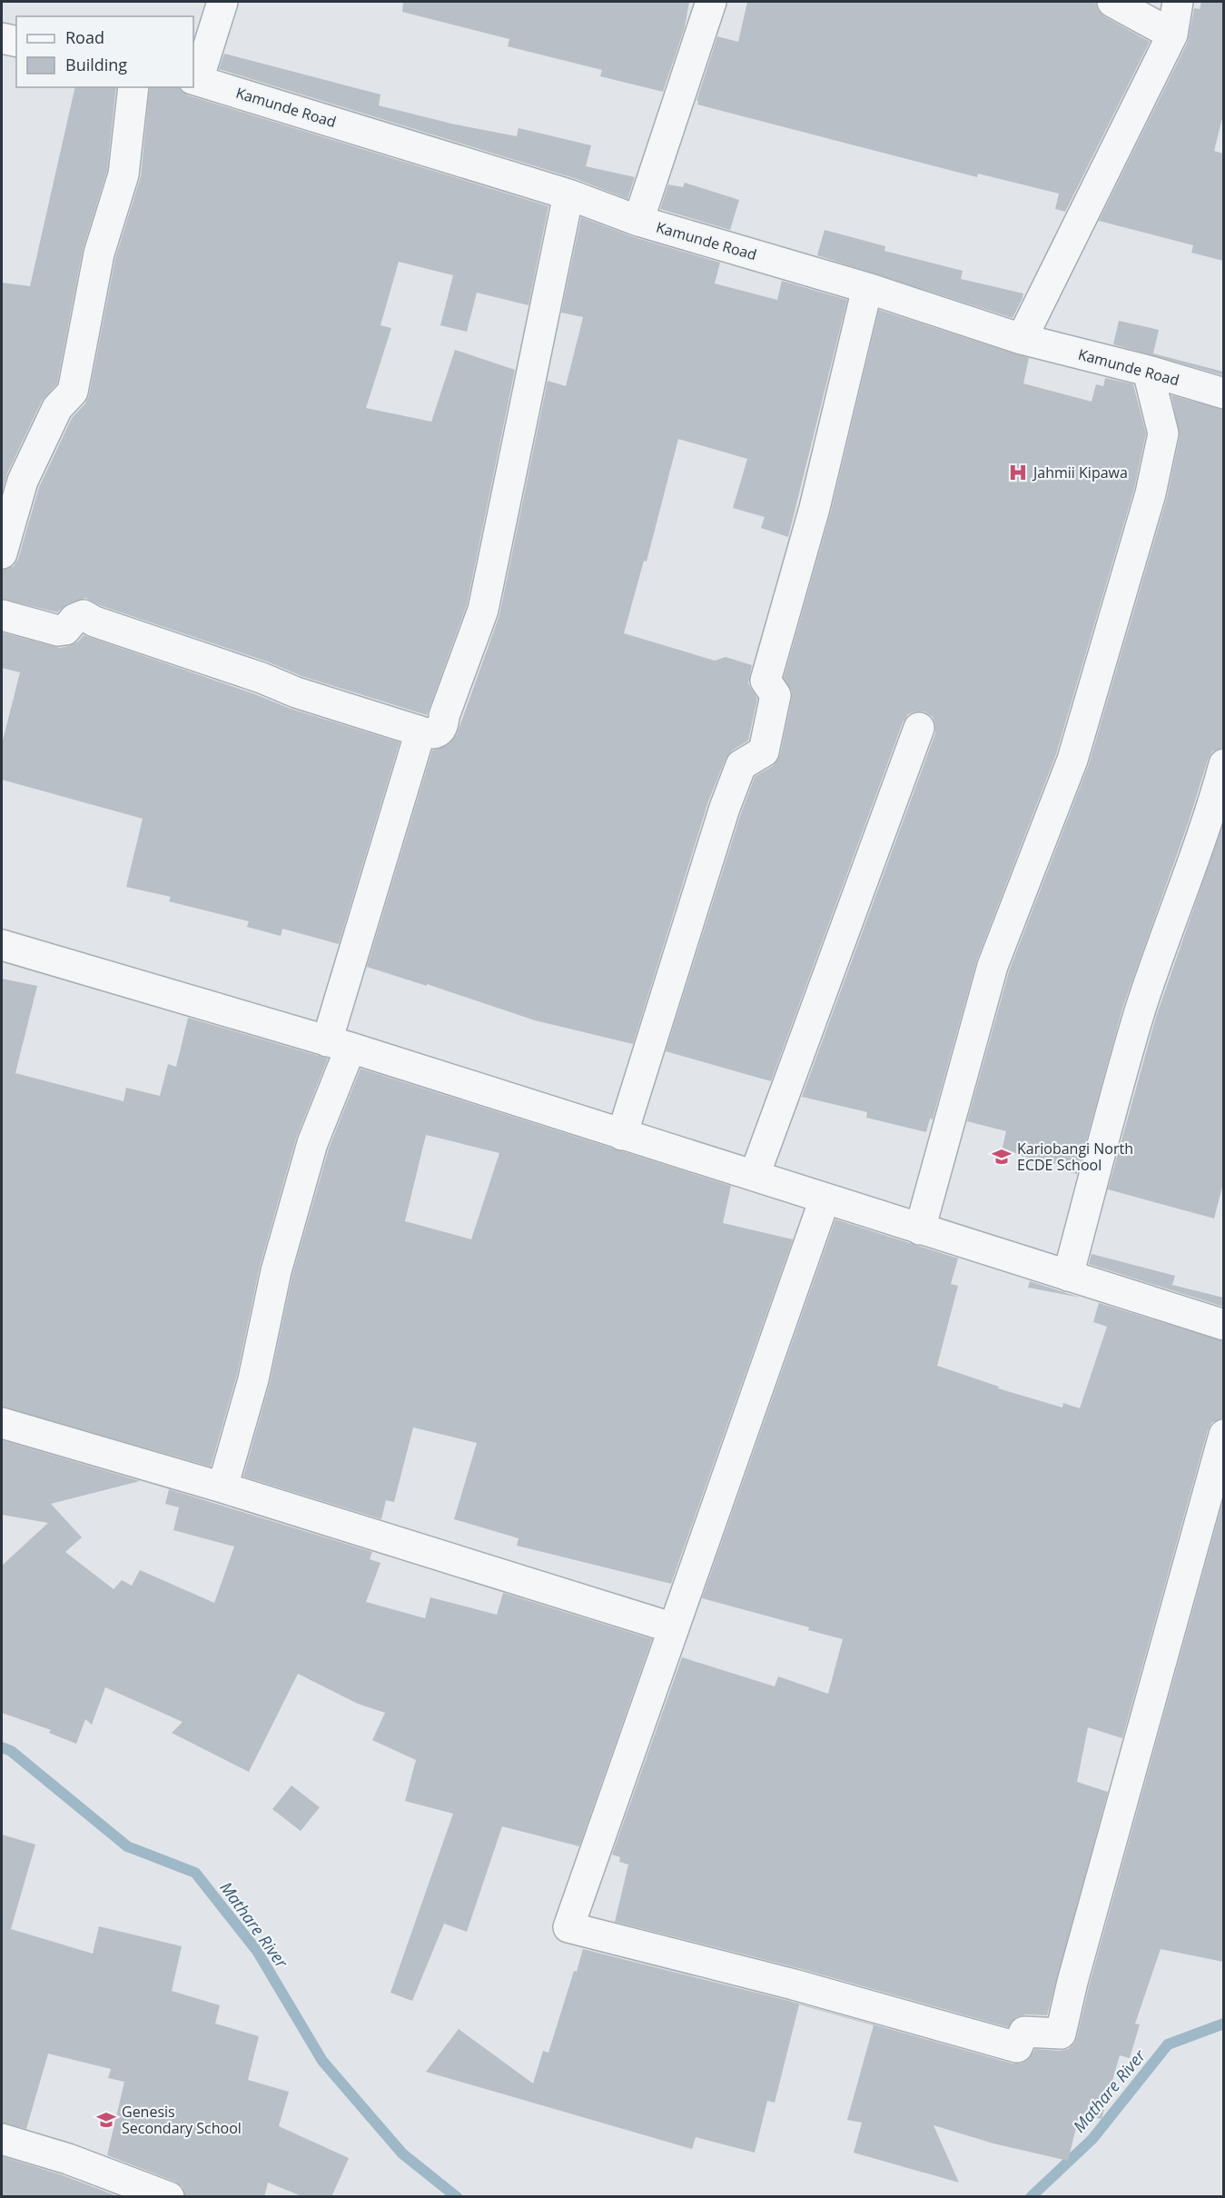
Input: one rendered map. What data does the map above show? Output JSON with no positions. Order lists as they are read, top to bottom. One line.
{"streets":{"street":["Kamunde Road"]},"water":["Mathare River"],"places":{"hospital":["Jahmii Kipawa"],"school or university":["Kariobangi North ECDE School","Genesis Secondary School"]},"legend":["Road","Building"]}
